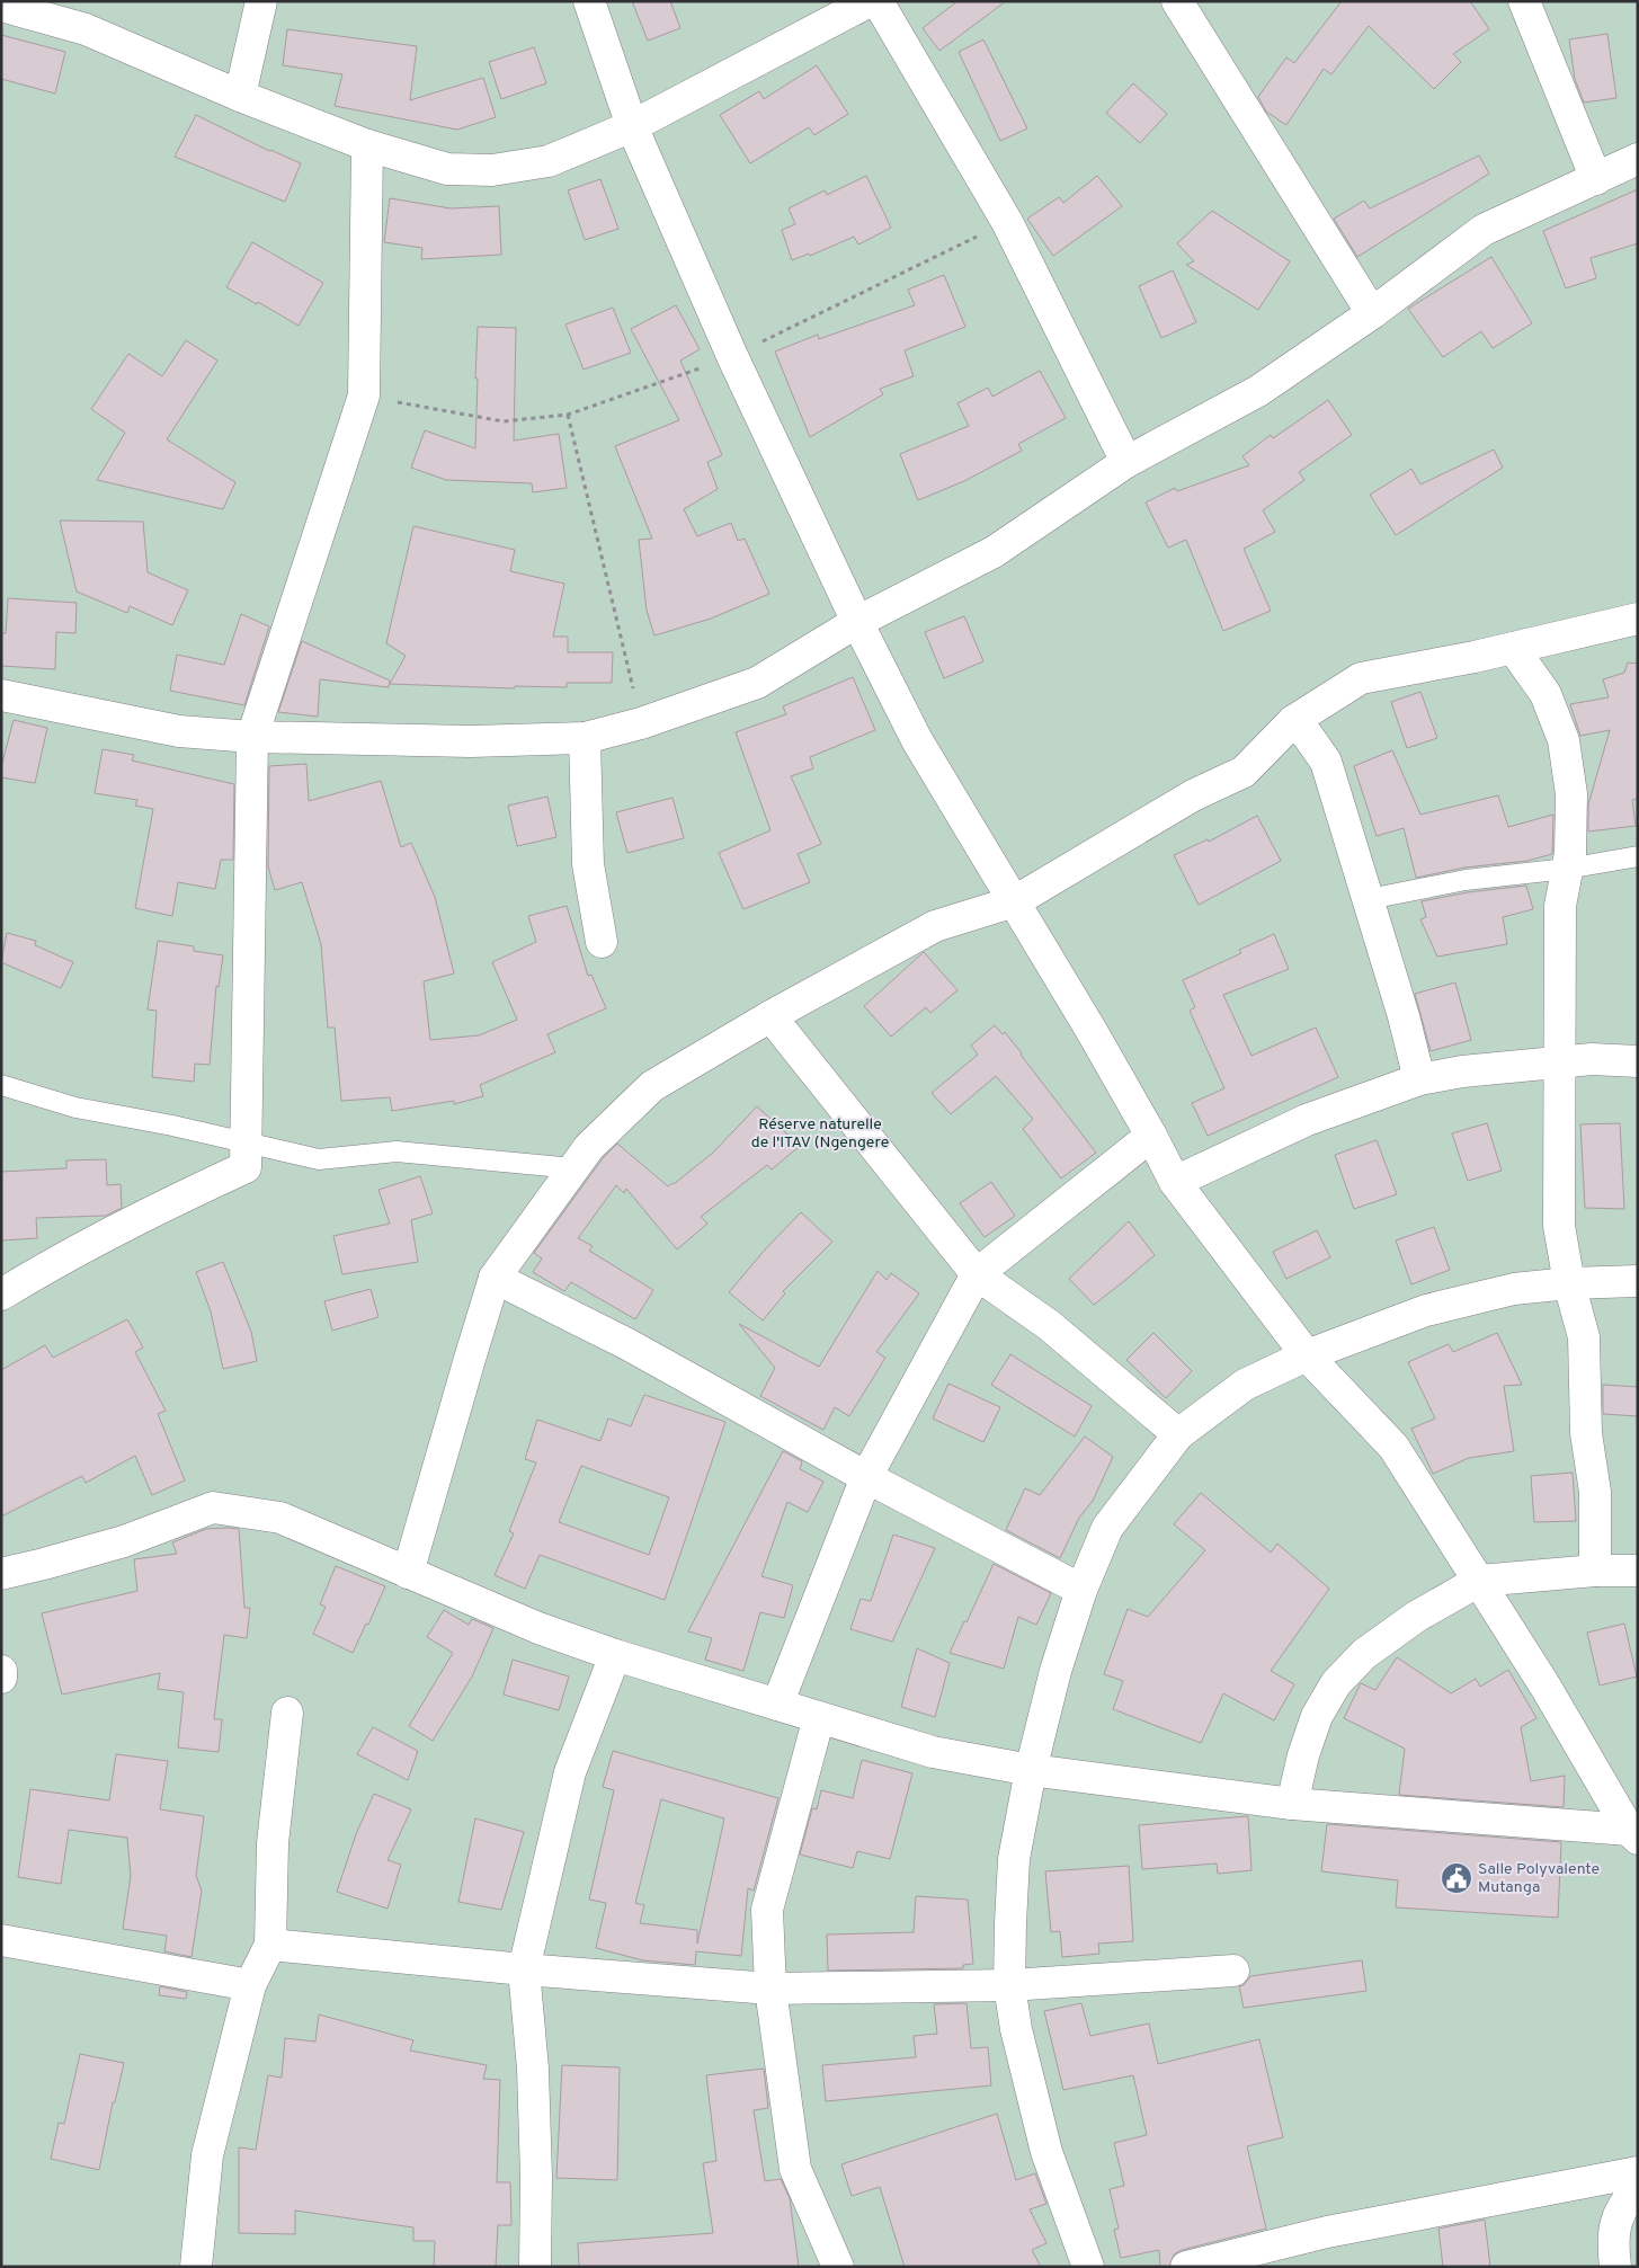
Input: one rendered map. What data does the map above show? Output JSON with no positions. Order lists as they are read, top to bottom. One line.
{"parks":["Réserve naturelle de l'ITAV (Ngengere"],"places":{"public building":["Salle Polyvalente Mutanga"]}}
